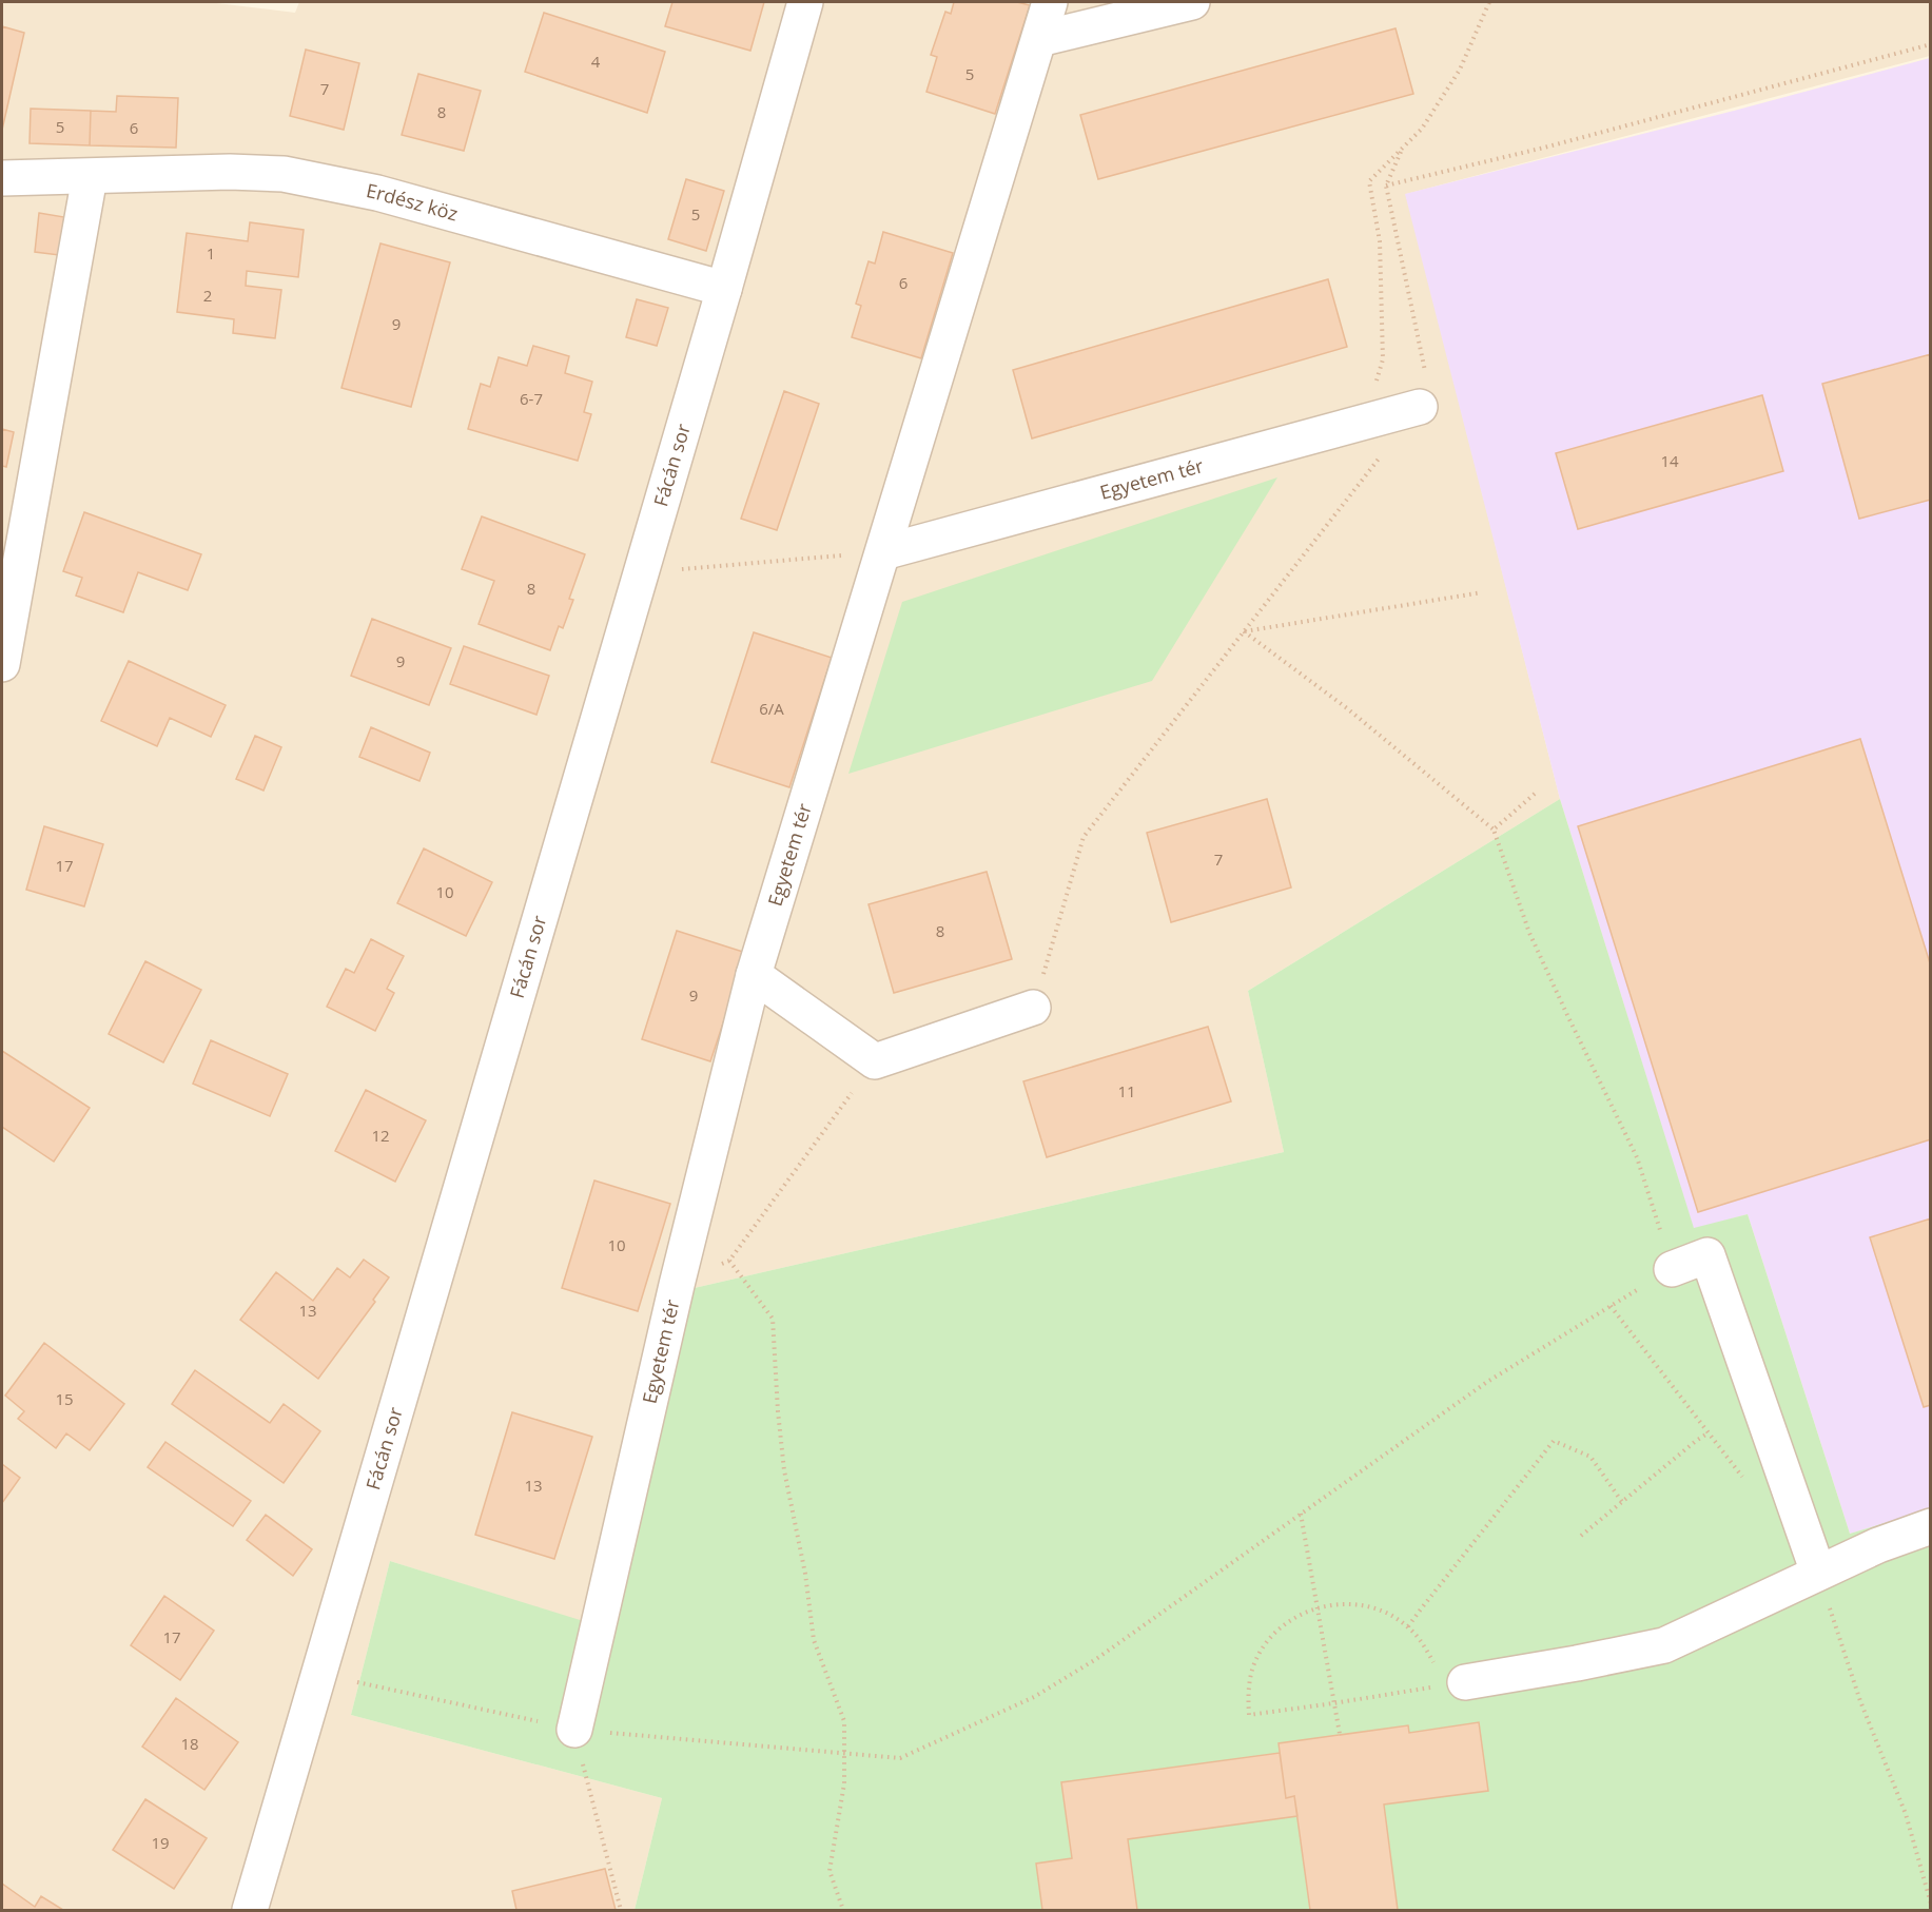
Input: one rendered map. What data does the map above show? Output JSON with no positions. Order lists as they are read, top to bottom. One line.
{"streets":{"street":["Erdész köz","Fácán sor","Egyetem tér"]},"crossings":[["Erdész köz","Fácán sor"]],"house_numbers":["4","5","7","8","5","6","5","1","6","2","9","6-7","14","8","9","6/A","7","17","10","8","9","11","12","10","13","15","13","17","18","19"]}
